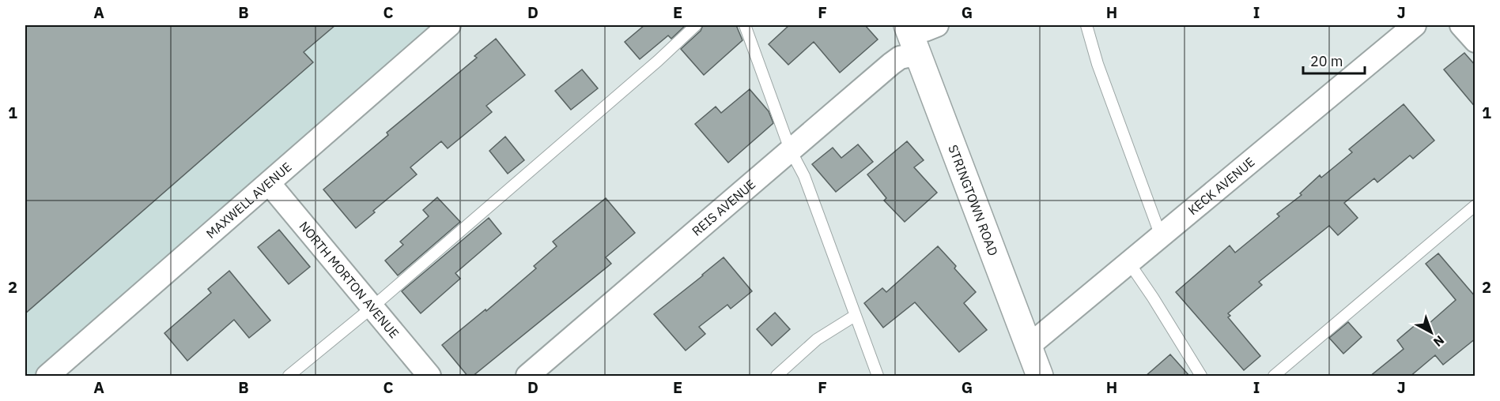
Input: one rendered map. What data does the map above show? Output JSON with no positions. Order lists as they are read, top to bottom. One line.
{"streets":{"main road":["STRINGTOWN ROAD"],"street":["KECK AVENUE","MAXWELL AVENUE","REIS AVENUE","NORTH MORTON AVENUE"]},"crossings":[["KECK AVENUE","STRINGTOWN ROAD"],["MAXWELL AVENUE","NORTH MORTON AVENUE"],["STRINGTOWN ROAD","REIS AVENUE"]],"scale_bar":"20 m","north":"bottom right","grid":{"columns":["A","B","C","D","E","F","G","H","I","J"],"rows":["1","2"]}}
